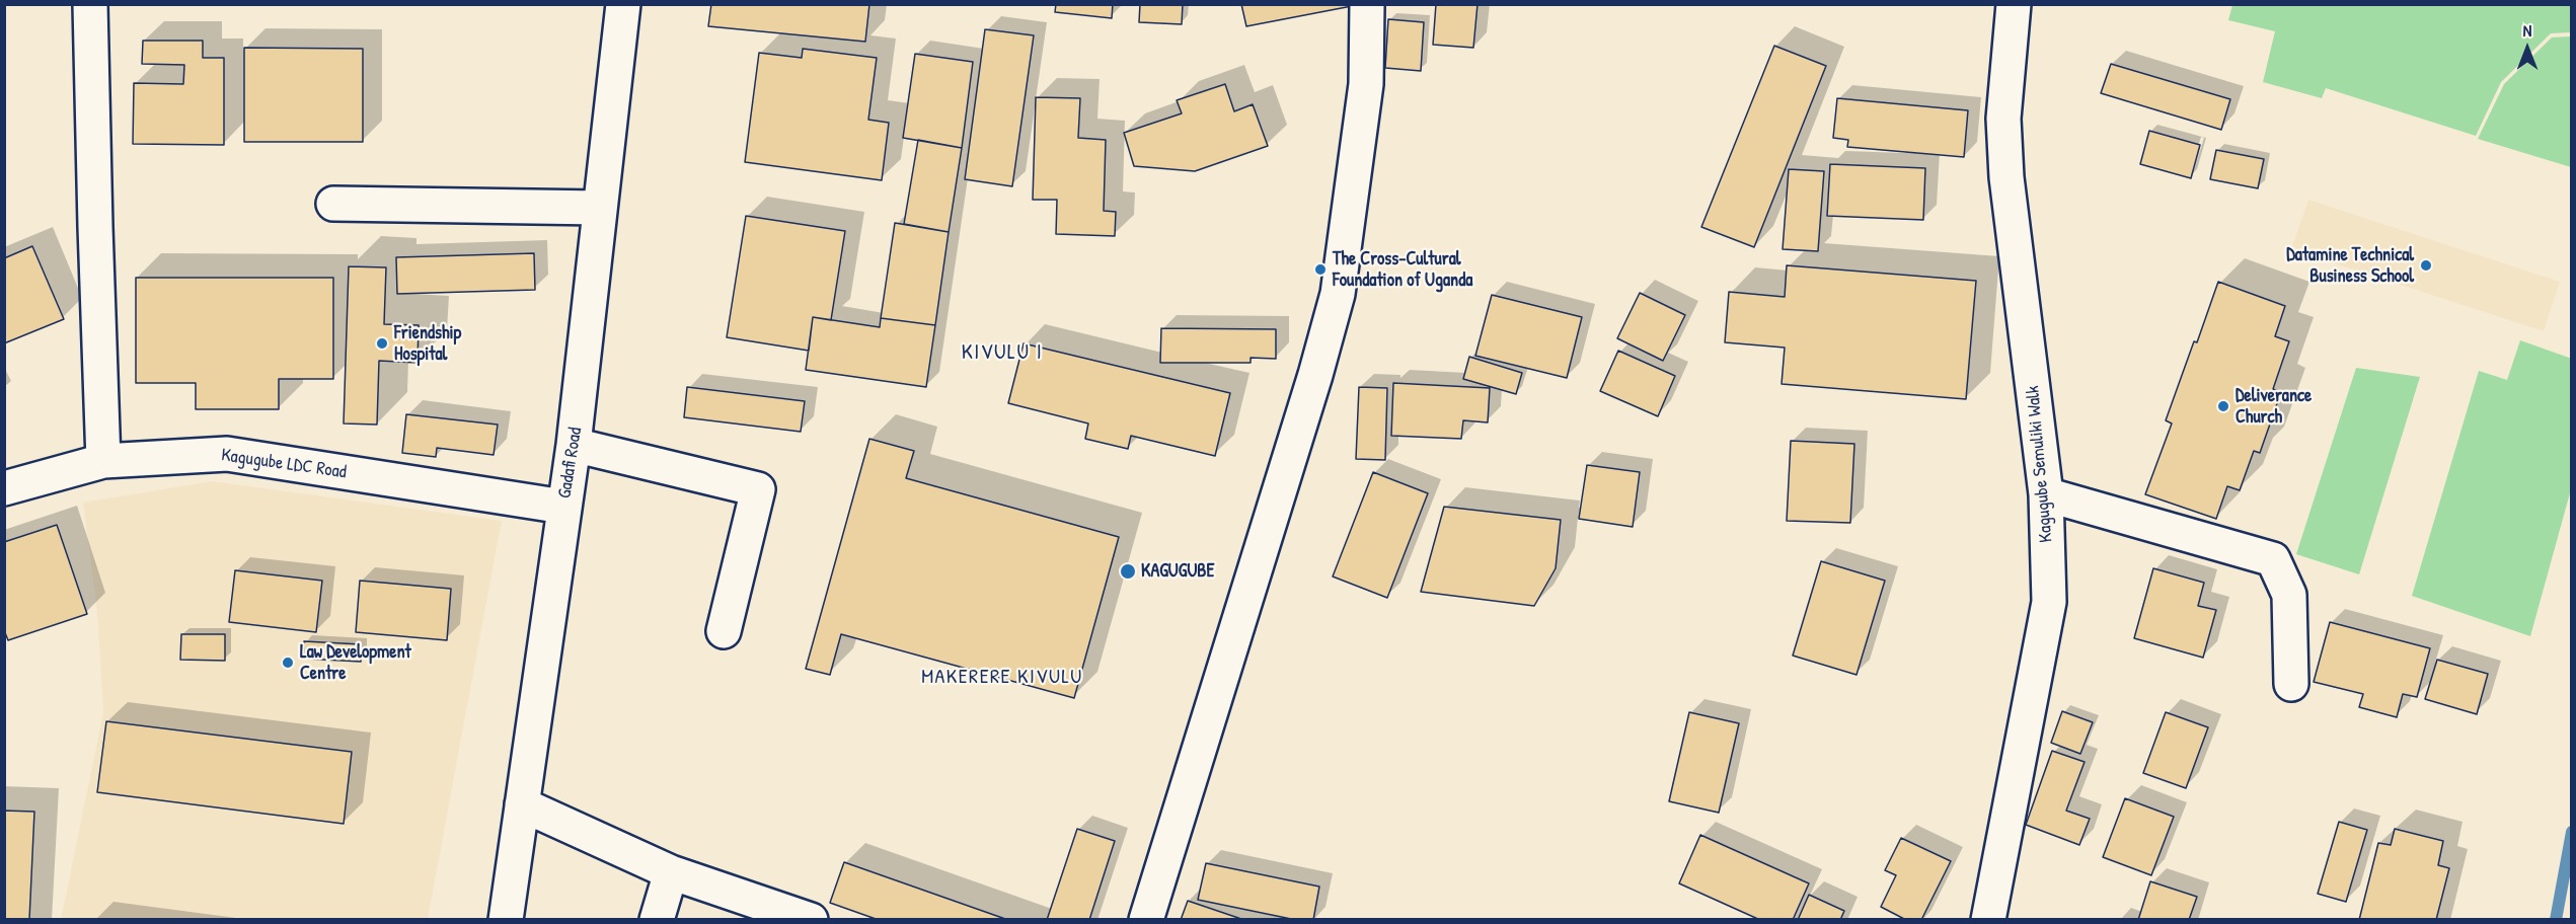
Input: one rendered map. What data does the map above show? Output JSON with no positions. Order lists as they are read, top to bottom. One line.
{"streets":{"street":["Gadafi Road","Kagugube LDC Road","Kagugube Semuliki Walk"]},"crossings":[["Gadafi Road","Kagugube LDC Road"]],"districts":["KIVULU I","MAKERERE KIVULU"],"places":["Datamine Technical Business School","The Cross-Cultural Foundation of Uganda","Friendship Hospital","Deliverance Church","KAGUGUBE","Law Development Centre"],"north":"top"}
